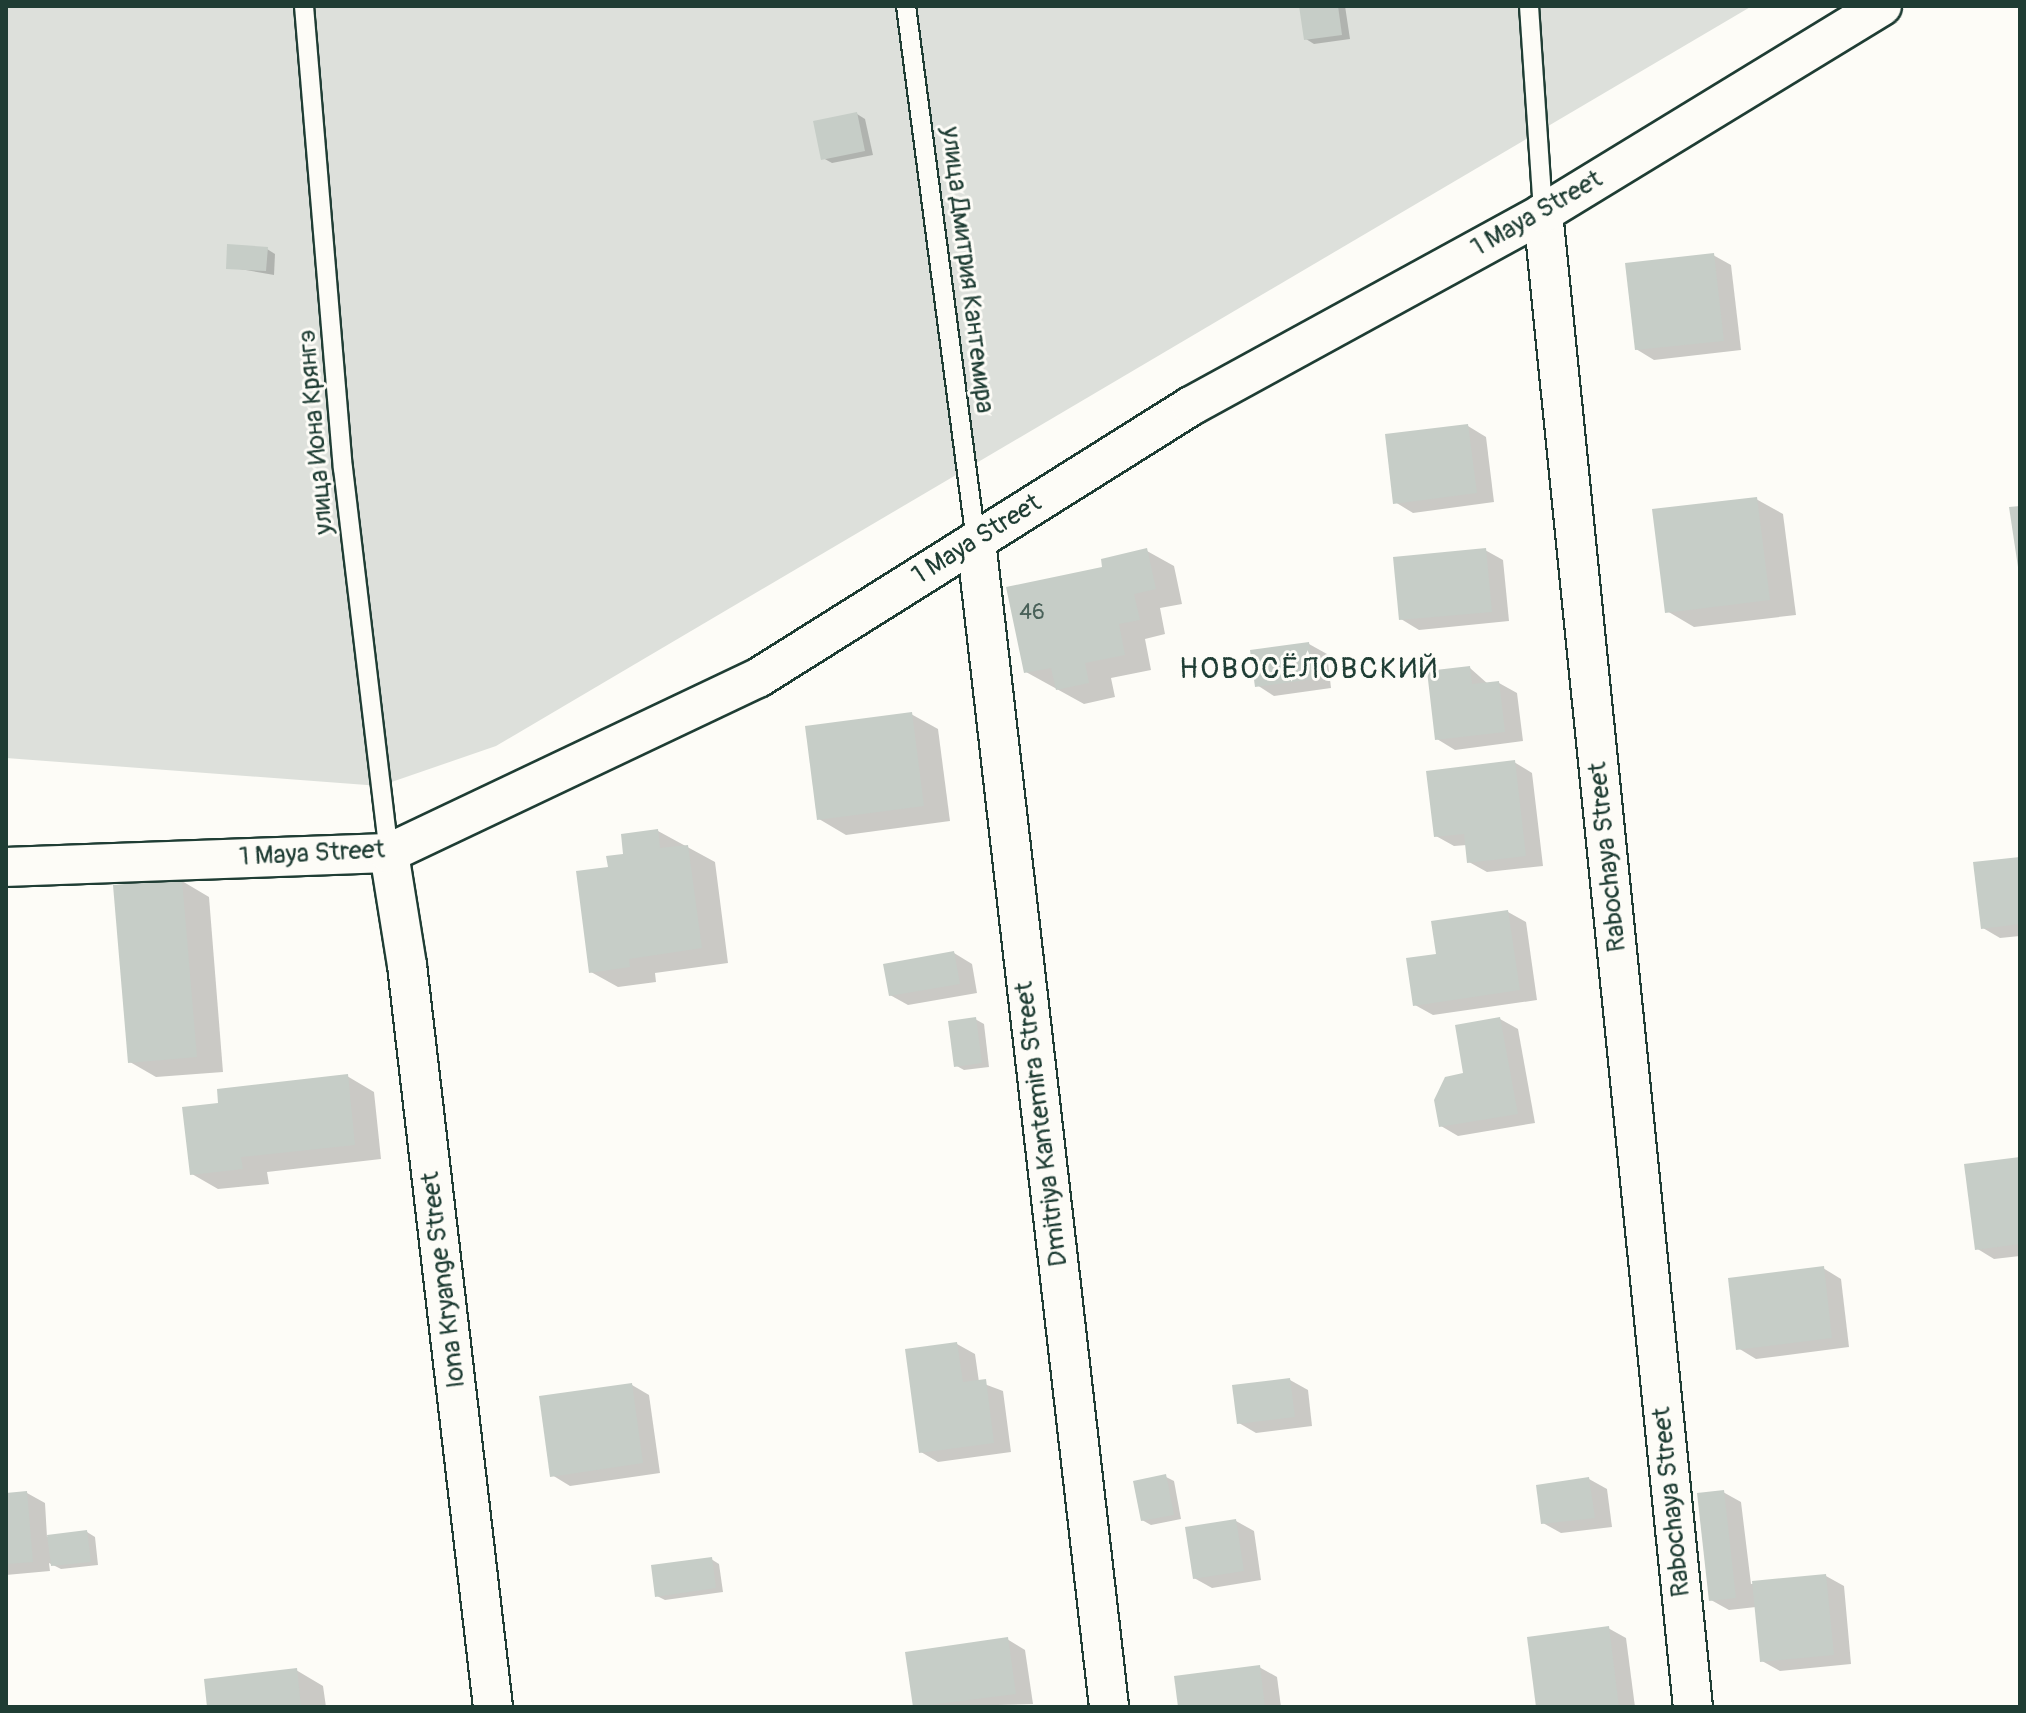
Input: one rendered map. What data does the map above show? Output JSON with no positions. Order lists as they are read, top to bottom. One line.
{"streets":{"street":["1 Maya Street","Rabochaya Street","Dmitriya Kantemira Street","Iona Kryange Street"],"lane":["улица Дмитрия Кантемира","улица Иона Крянгэ"]},"crossings":[["1 Maya Street","улица Дмитрия Кантемира"],["1 Maya Street","улица Иона Крянгэ"],["1 Maya Street","Rabochaya Street"],["1 Maya Street","Dmitriya Kantemira Street"],["1 Maya Street","Iona Kryange Street"],["улица Дмитрия Кантемира","Dmitriya Kantemira Street"],["улица Иона Крянгэ","Iona Kryange Street"]],"districts":["НОВОСЁЛОВСКИЙ"],"house_numbers":["46"]}
